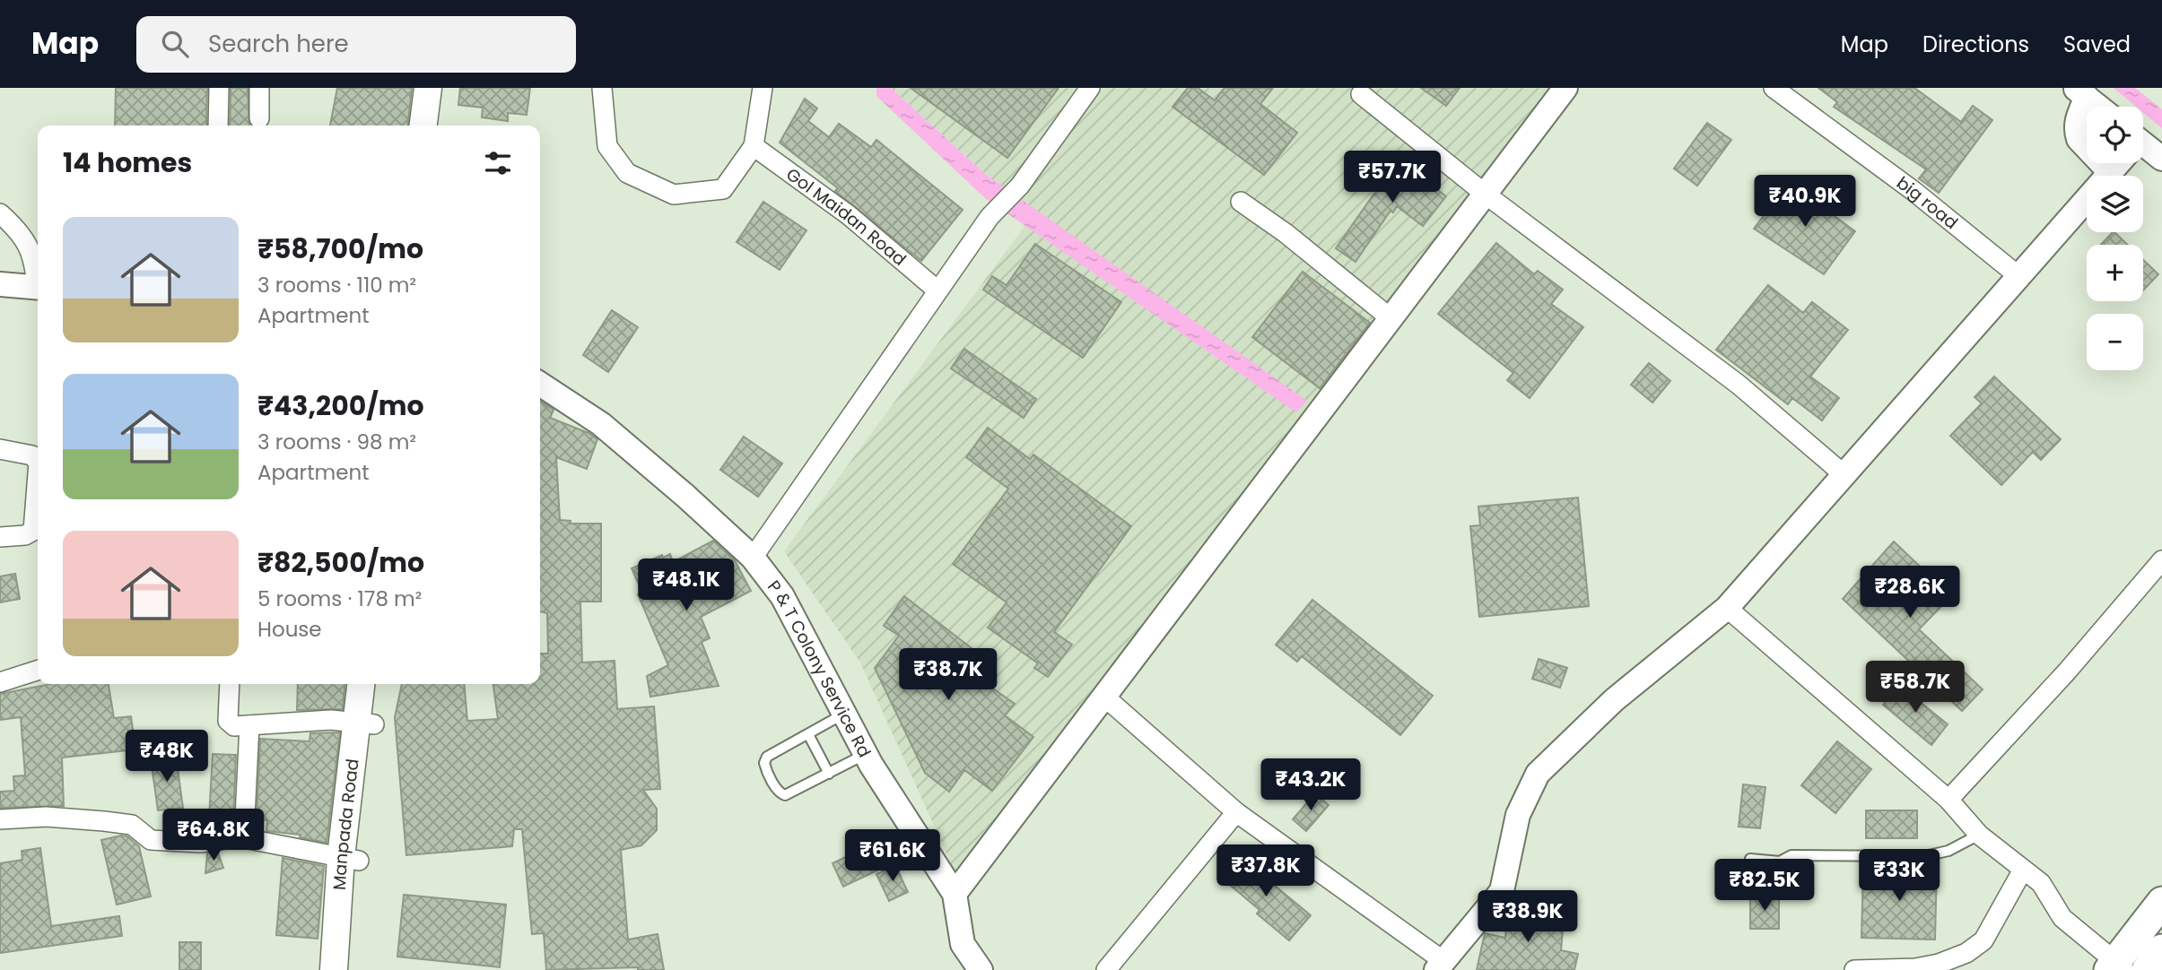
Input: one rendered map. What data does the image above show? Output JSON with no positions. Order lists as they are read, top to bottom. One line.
{"streets":{"main road":["Manpada Road"],"street":["big road","Gol Maidan Road","P & T Colony Service Rd"]},"page":{"header":"Map","search":"Search here","nav":["Map","Directions","Saved"],"map_buttons":["+","−"],"heading":"14 homes","price":["₹57.7K","₹40.9K","₹48.1K","₹28.6K","₹38.7K","₹58.7K","₹48K","₹43.2K","₹64.8K","₹61.6K","₹37.8K","₹33K","₹82.5K","₹38.9K"],"list":[{"name":"₹58,700/mo","note":"3 rooms · 110 m² · Apartment"},{"name":"₹43,200/mo","note":"3 rooms · 98 m² · Apartment"},{"name":"₹82,500/mo","note":"5 rooms · 178 m² · House"}]}}
